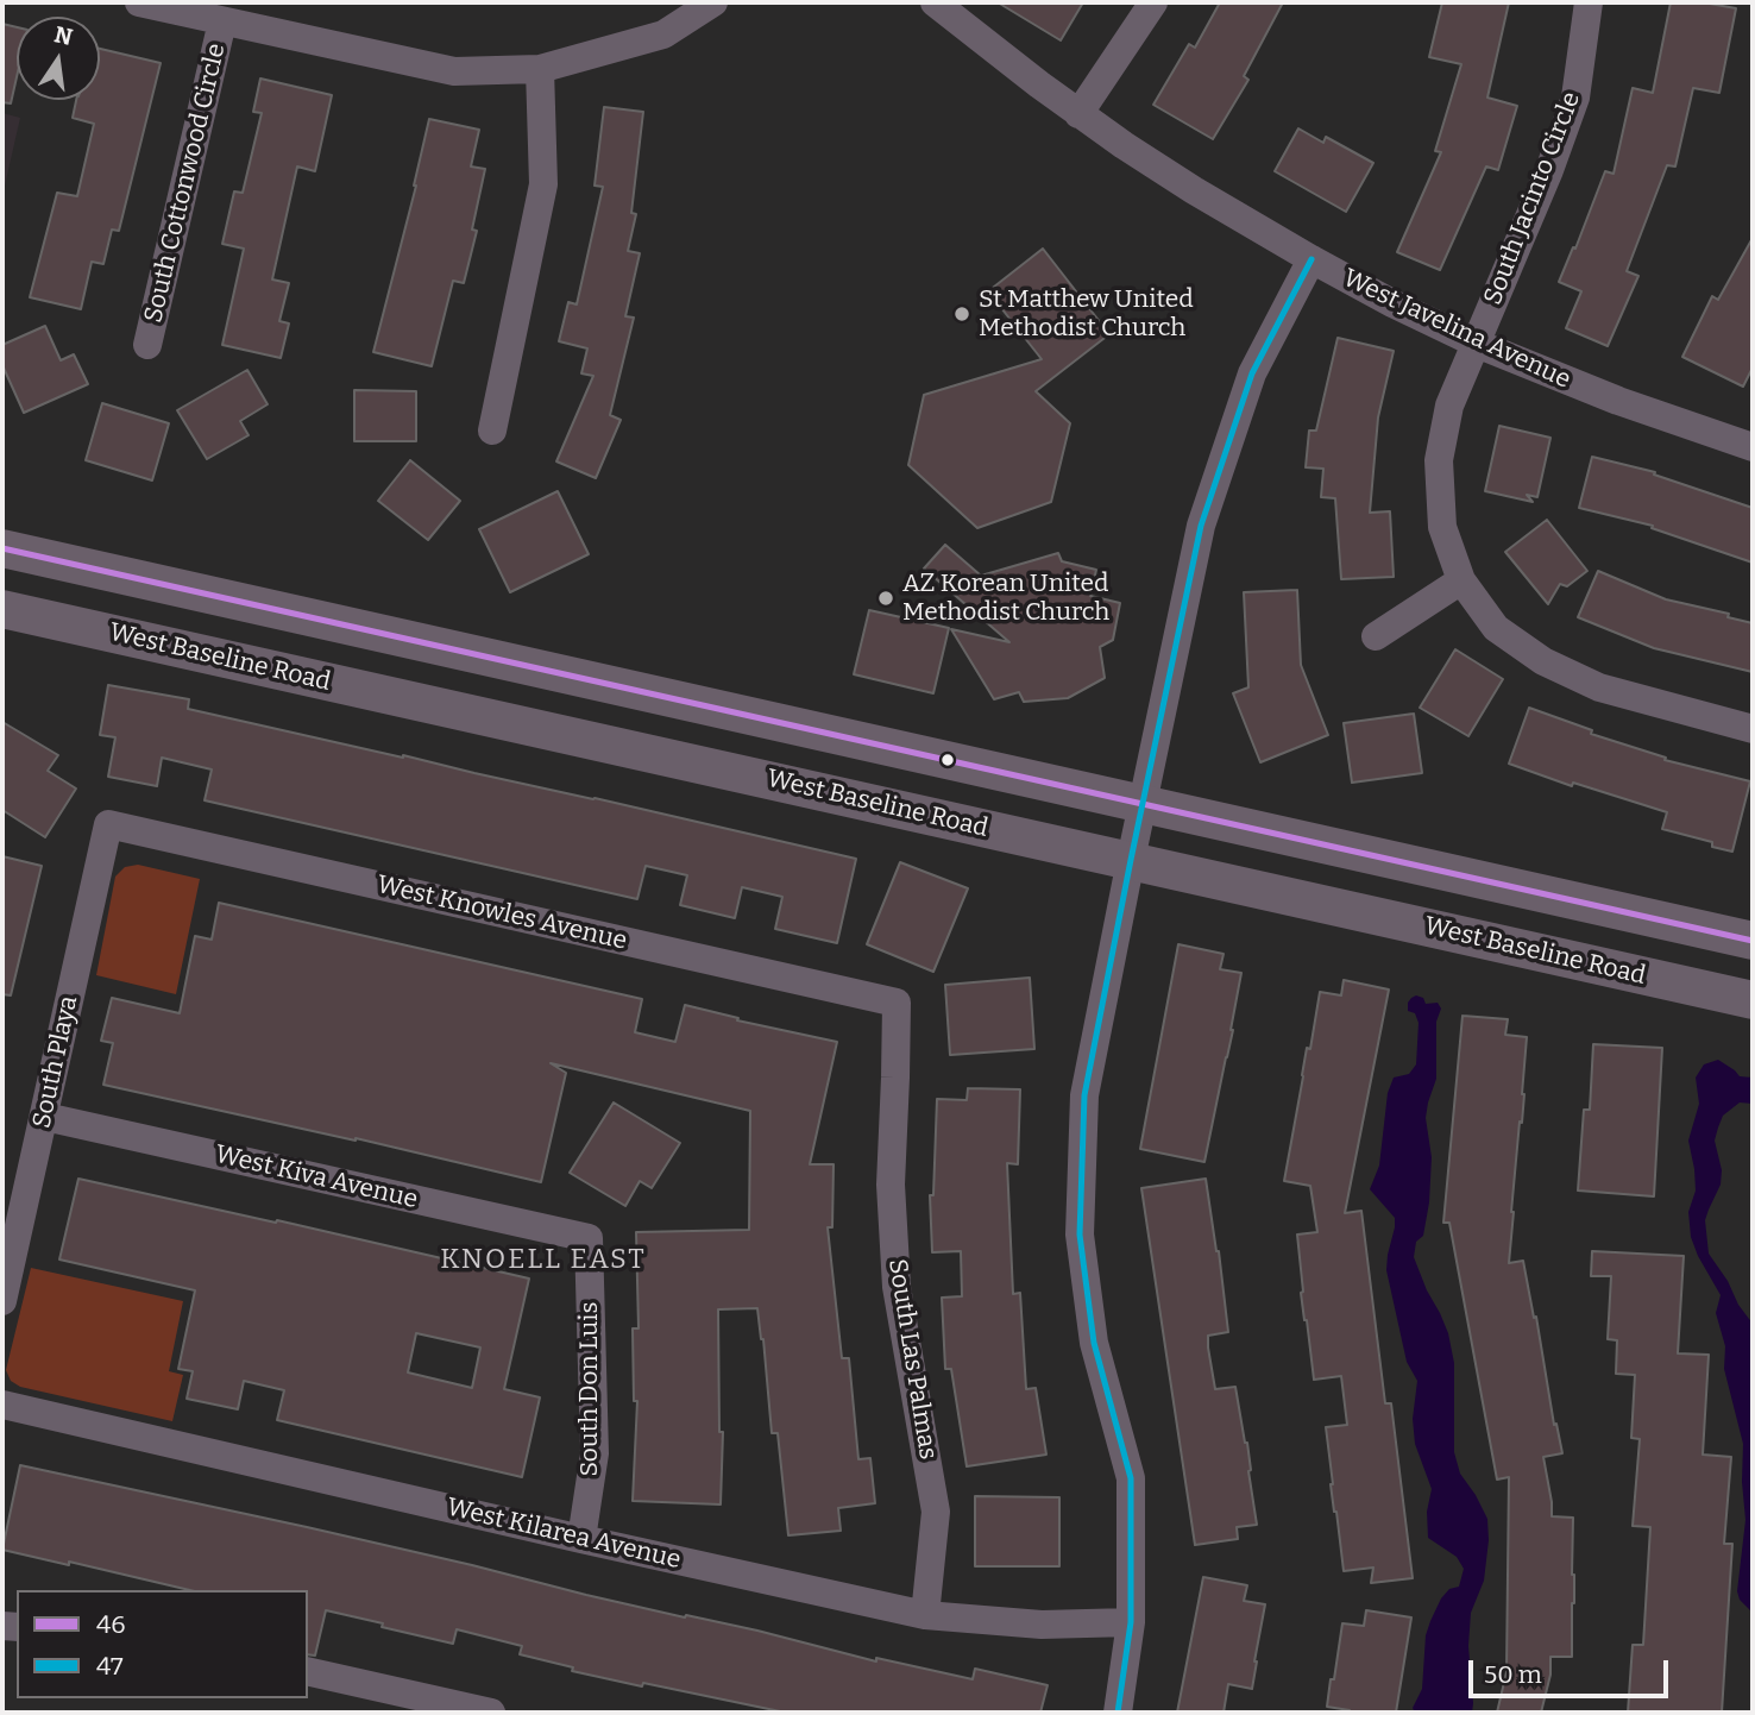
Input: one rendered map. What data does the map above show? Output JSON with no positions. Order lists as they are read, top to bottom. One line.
{"streets":{"main road":["West Baseline Road"],"street":["South Cottonwood Circle","South Jacinto Circle","West Javelina Avenue","West Knowles Avenue","South Playa","West Kiva Avenue","South Las Palmas","South Don Luis","West Kilarea Avenue"]},"crossings":[["South Jacinto Circle","West Javelina Avenue"],["West Knowles Avenue","South Playa"],["West Knowles Avenue","South Las Palmas"],["South Playa","West Kiva Avenue"],["West Kiva Avenue","South Don Luis"],["South Las Palmas","West Kilarea Avenue"],["South Don Luis","West Kilarea Avenue"]],"districts":["KNOELL EAST"],"places":["St Matthew United Methodist Church","AZ Korean United Methodist Church"],"lines":["transit line 47","transit line 46"],"legend":["46","47"],"scale_bar":"50 m","north":"top"}
